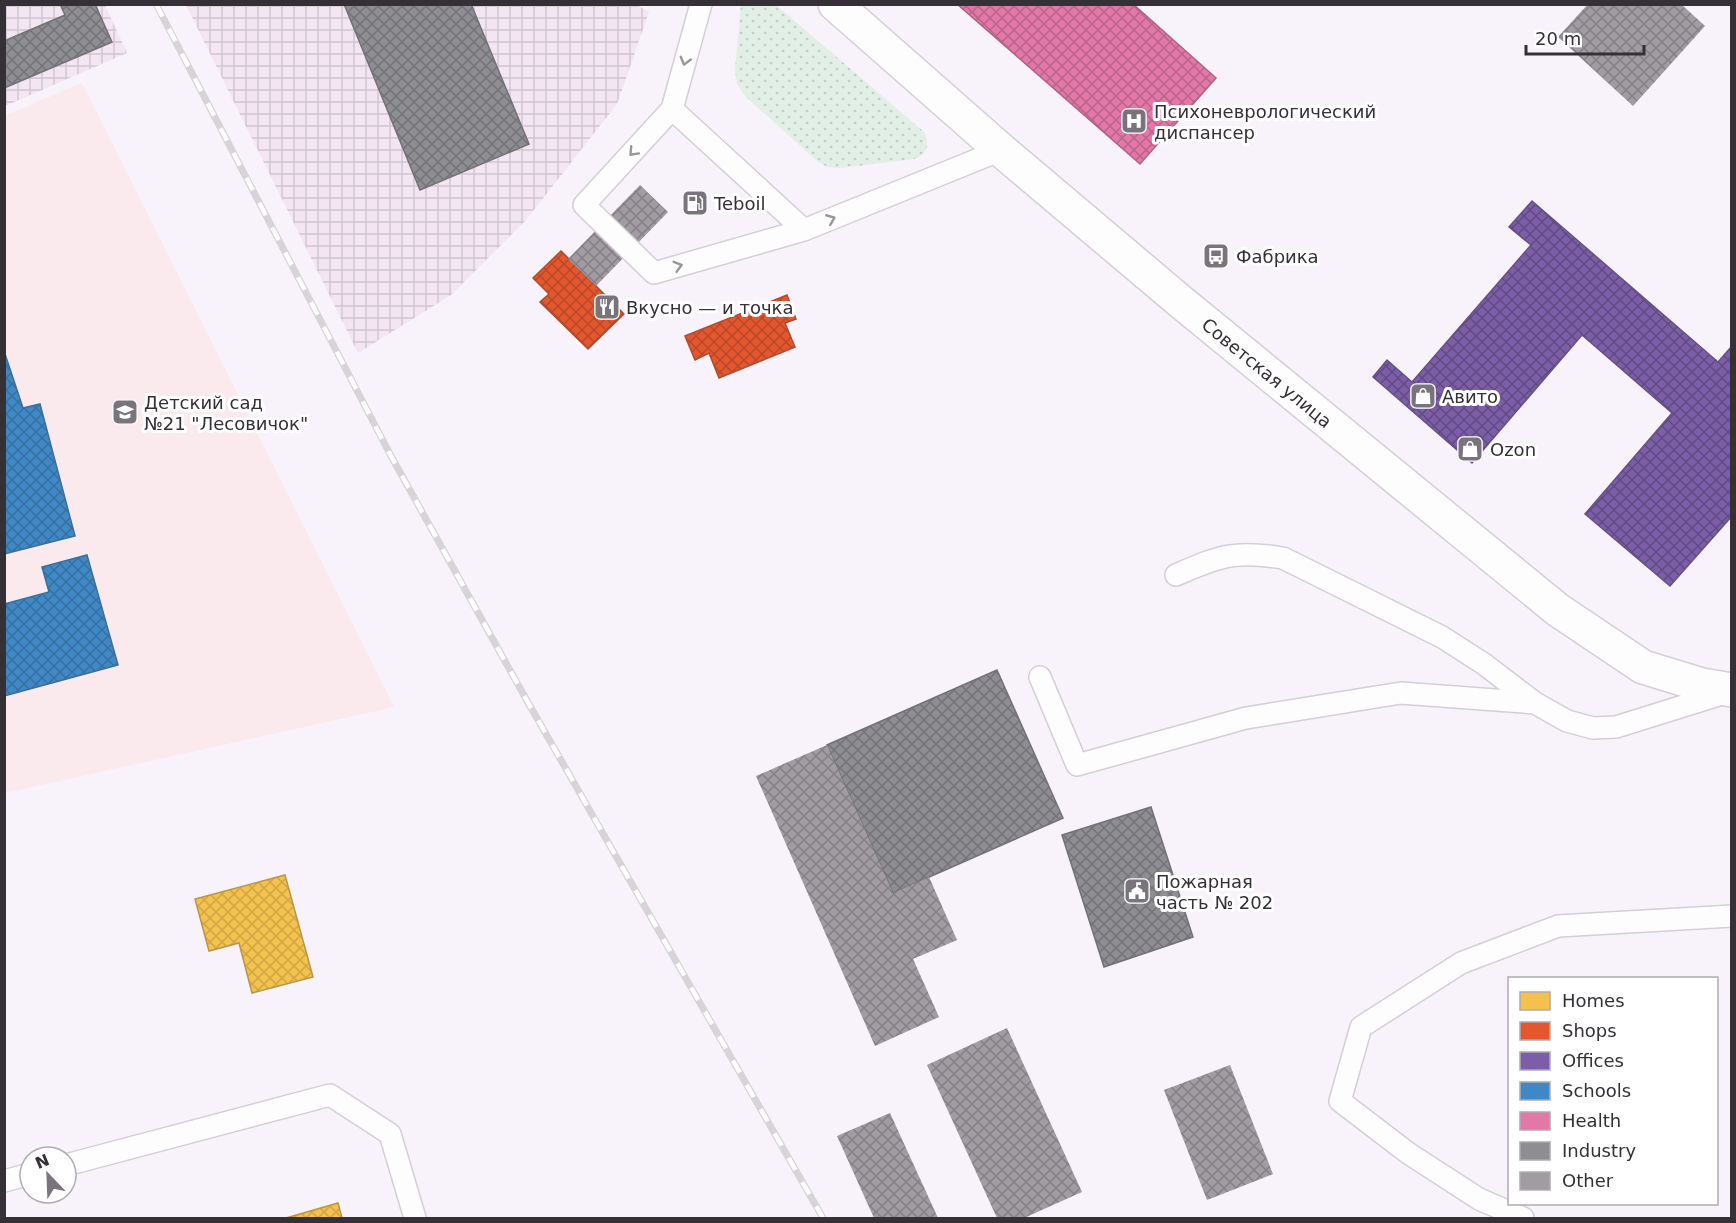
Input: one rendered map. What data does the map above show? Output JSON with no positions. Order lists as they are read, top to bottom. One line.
{"streets":{"main road":["Советская улица"]},"places":{"hospital":["Психоневрологический диспансер"],"fuel station":["Teboil"],"bus stop":["Фабрика"],"restaurant":["Вкусно — и точка"],"shop":["Авито","Ozon"],"school or university":["Детский сад №21 \"Лесовичок\""],"public building":["Пожарная часть № 202"]},"legend":["Homes","Shops","Offices","Schools","Health","Industry","Other"],"scale_bar":"20 m","north":"top left"}
